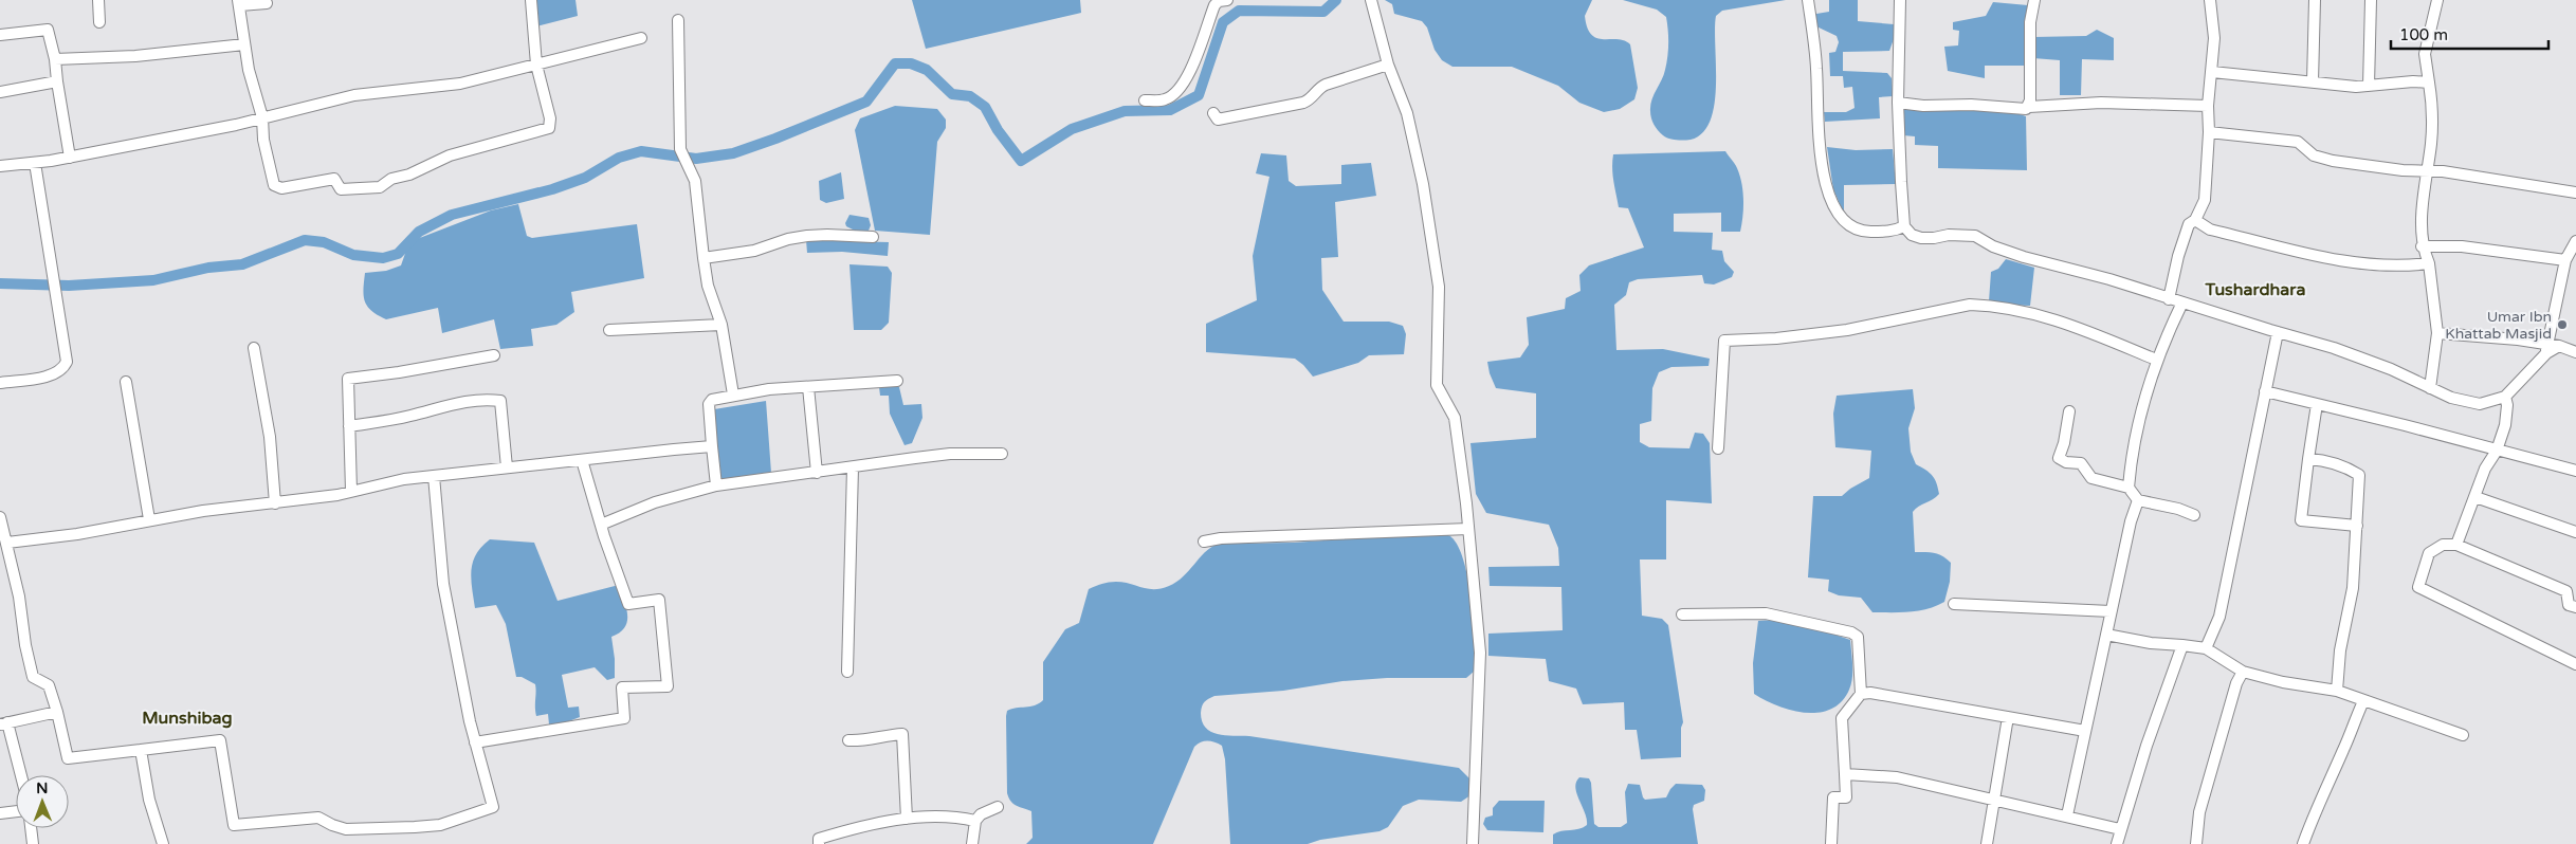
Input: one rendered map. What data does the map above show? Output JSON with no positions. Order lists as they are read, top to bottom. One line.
{"districts":["Tushardhara","Munshibag"],"places":["Umar Ibn Khattab Masjid"],"scale_bar":"100 m","north":"top"}
